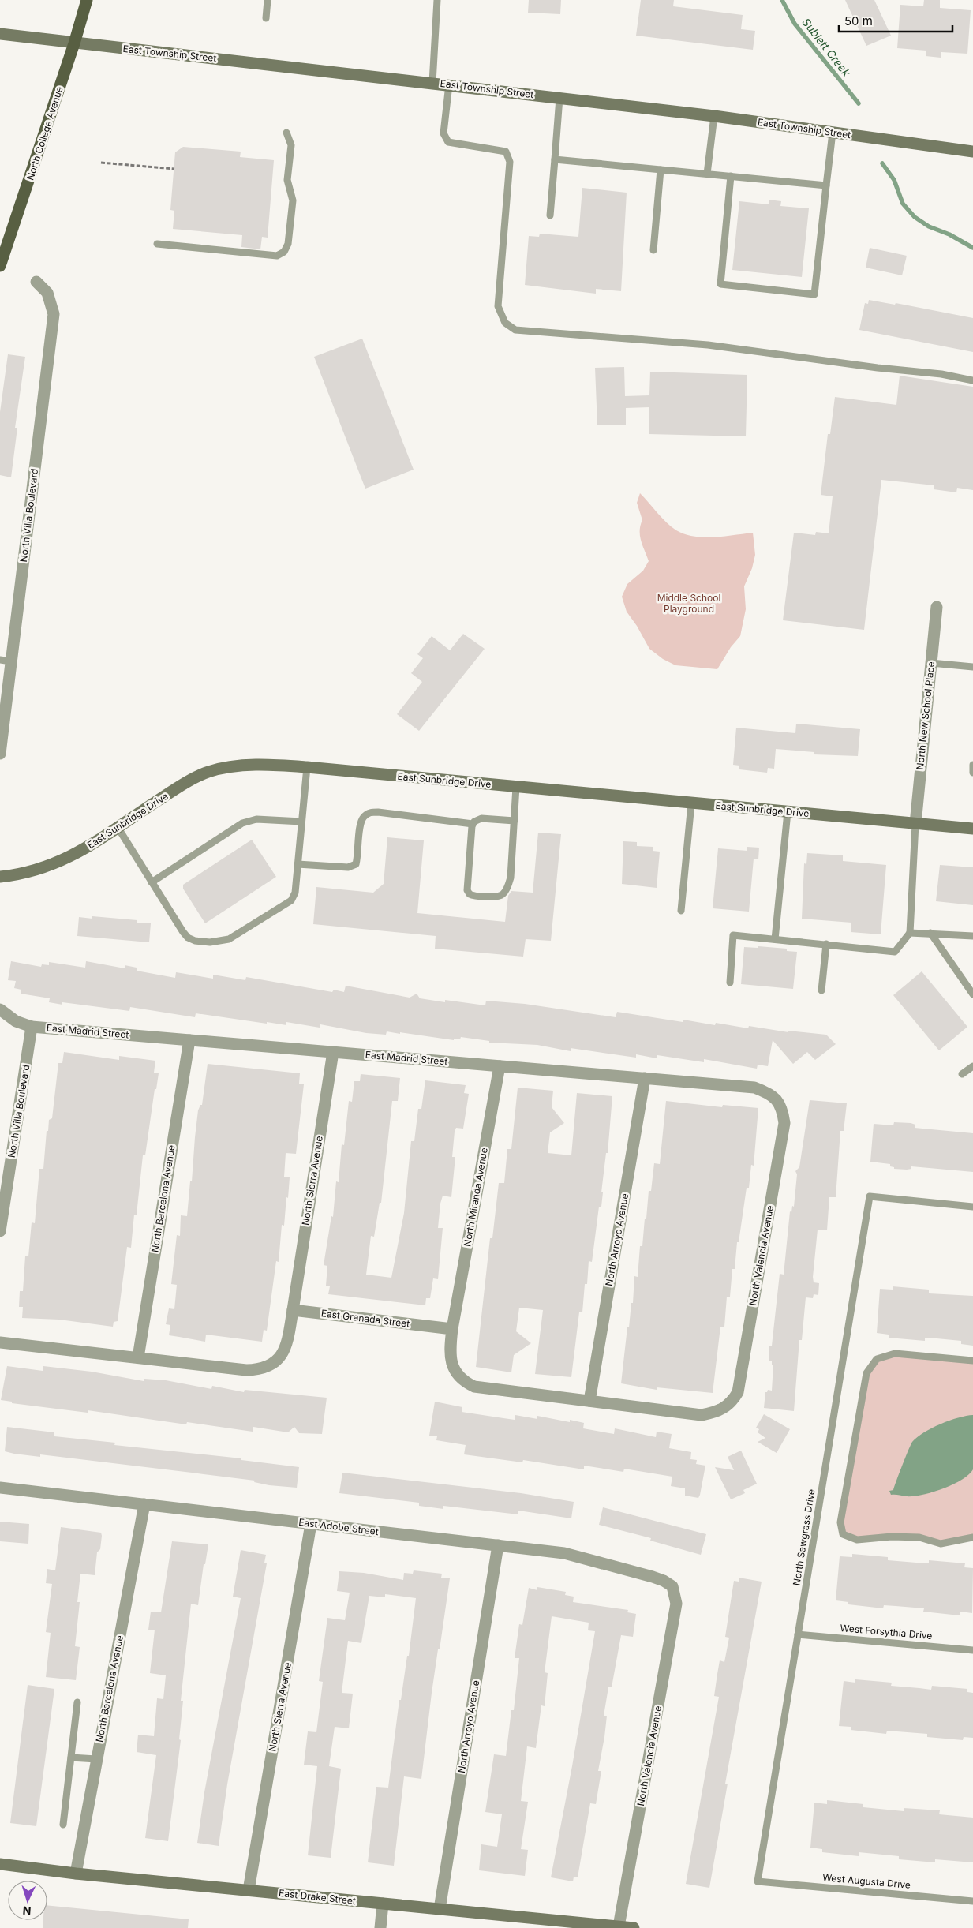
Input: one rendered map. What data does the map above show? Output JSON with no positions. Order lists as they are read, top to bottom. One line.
{"streets":{"main road":["North College Avenue"],"street":["East Township Street","North Villa Boulevard","North New School Place","East Sunbridge Drive","East Madrid Street","North Sierra Avenue","North Miranda Avenue","North Barcelona Avenue","North Arroyo Avenue","North Valencia Avenue","East Granada Street","East Adobe Street","East Drake Street"],"lane":["North Sawgrass Drive","West Forsythia Drive","West Augusta Drive"]},"crossings":[["East Township Street","North College Avenue"],["North Villa Boulevard","East Madrid Street"],["North New School Place","East Sunbridge Drive"],["East Madrid Street","North Sierra Avenue"],["East Madrid Street","North Miranda Avenue"],["East Madrid Street","North Barcelona Avenue"],["East Madrid Street","North Arroyo Avenue"],["East Madrid Street","North Valencia Avenue"],["North Sierra Avenue","East Granada Street"],["North Sierra Avenue","East Adobe Street"],["North Sierra Avenue","East Drake Street"],["North Miranda Avenue","East Granada Street"],["North Barcelona Avenue","East Adobe Street"],["North Barcelona Avenue","East Drake Street"],["North Arroyo Avenue","North Valencia Avenue"],["North Arroyo Avenue","East Adobe Street"],["North Arroyo Avenue","East Drake Street"],["North Valencia Avenue","East Adobe Street"],["North Valencia Avenue","East Drake Street"],["North Sawgrass Drive","West Forsythia Drive"],["North Sawgrass Drive","West Augusta Drive"]],"water":["Sublett Creek"],"parks":["Middle School Playground"],"scale_bar":"50 m","north":"bottom"}
